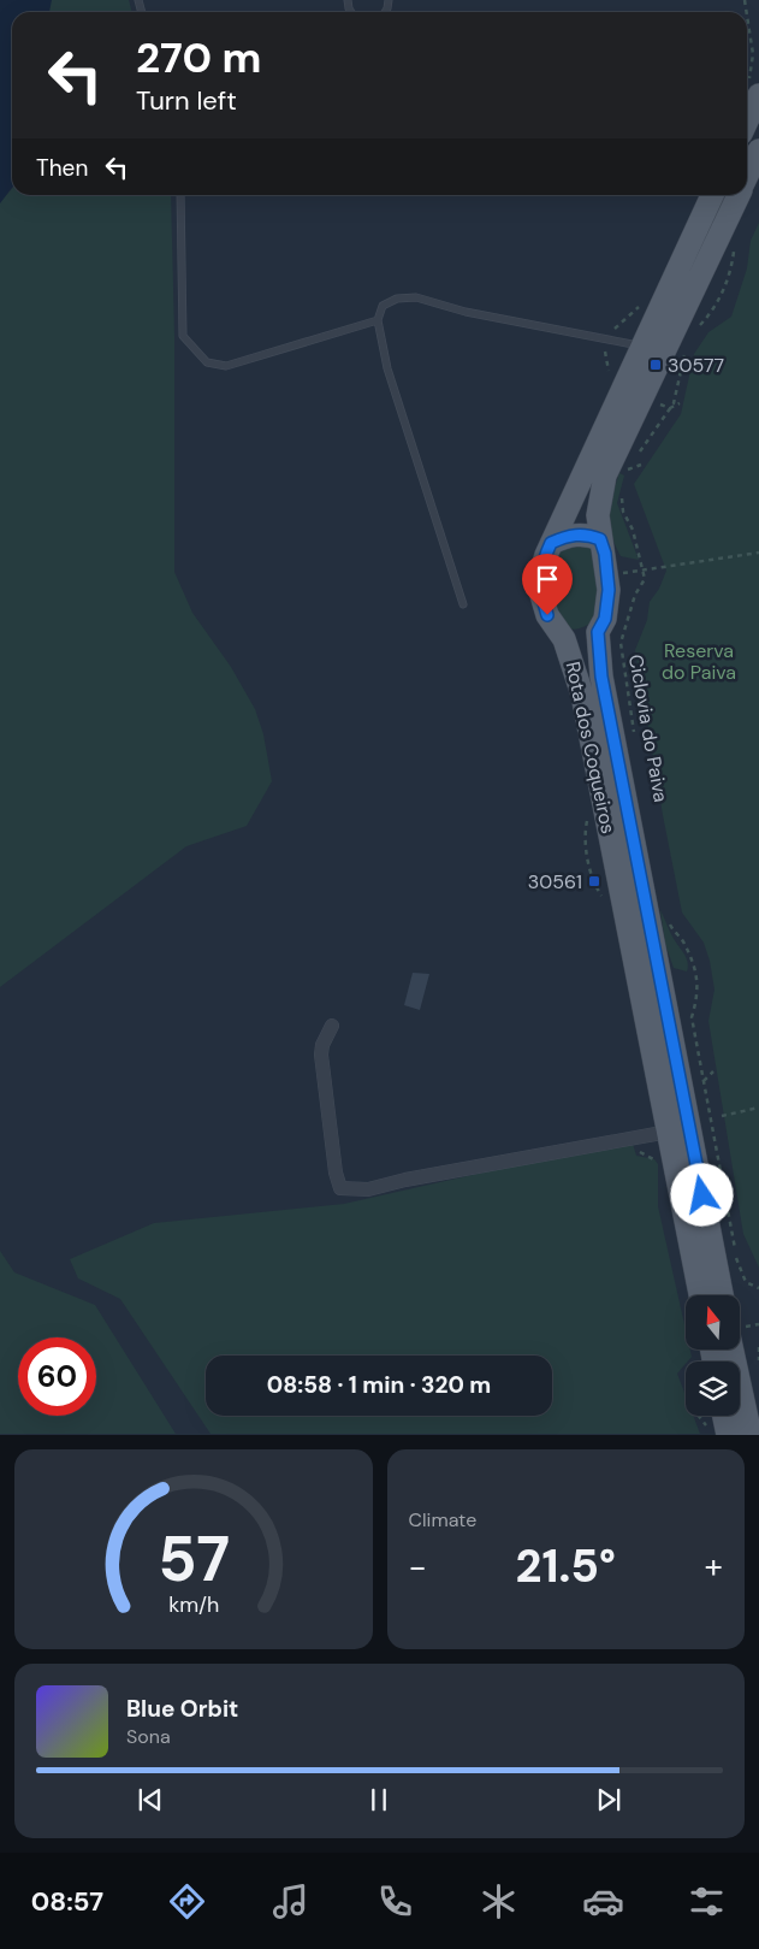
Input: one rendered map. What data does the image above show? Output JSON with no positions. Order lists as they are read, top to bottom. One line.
{"streets":{"main road":["Rota dos Coqueiros"],"path":["Ciclovia do Paiva"]},"parks":["Reserva do Paiva"],"places":{"transit":["30577","30561"]},"north":"top","page":{"turn":["270 m","Turn left"],"then":"Then","limit":"60","trip":"08:58 · 1 min · 320 m","tile":"Climate","heat":["−","21.5°","+"],"song":["Blue Orbit","Sona"],"tabs":"08:57","gauge":["57","km/h"]}}
